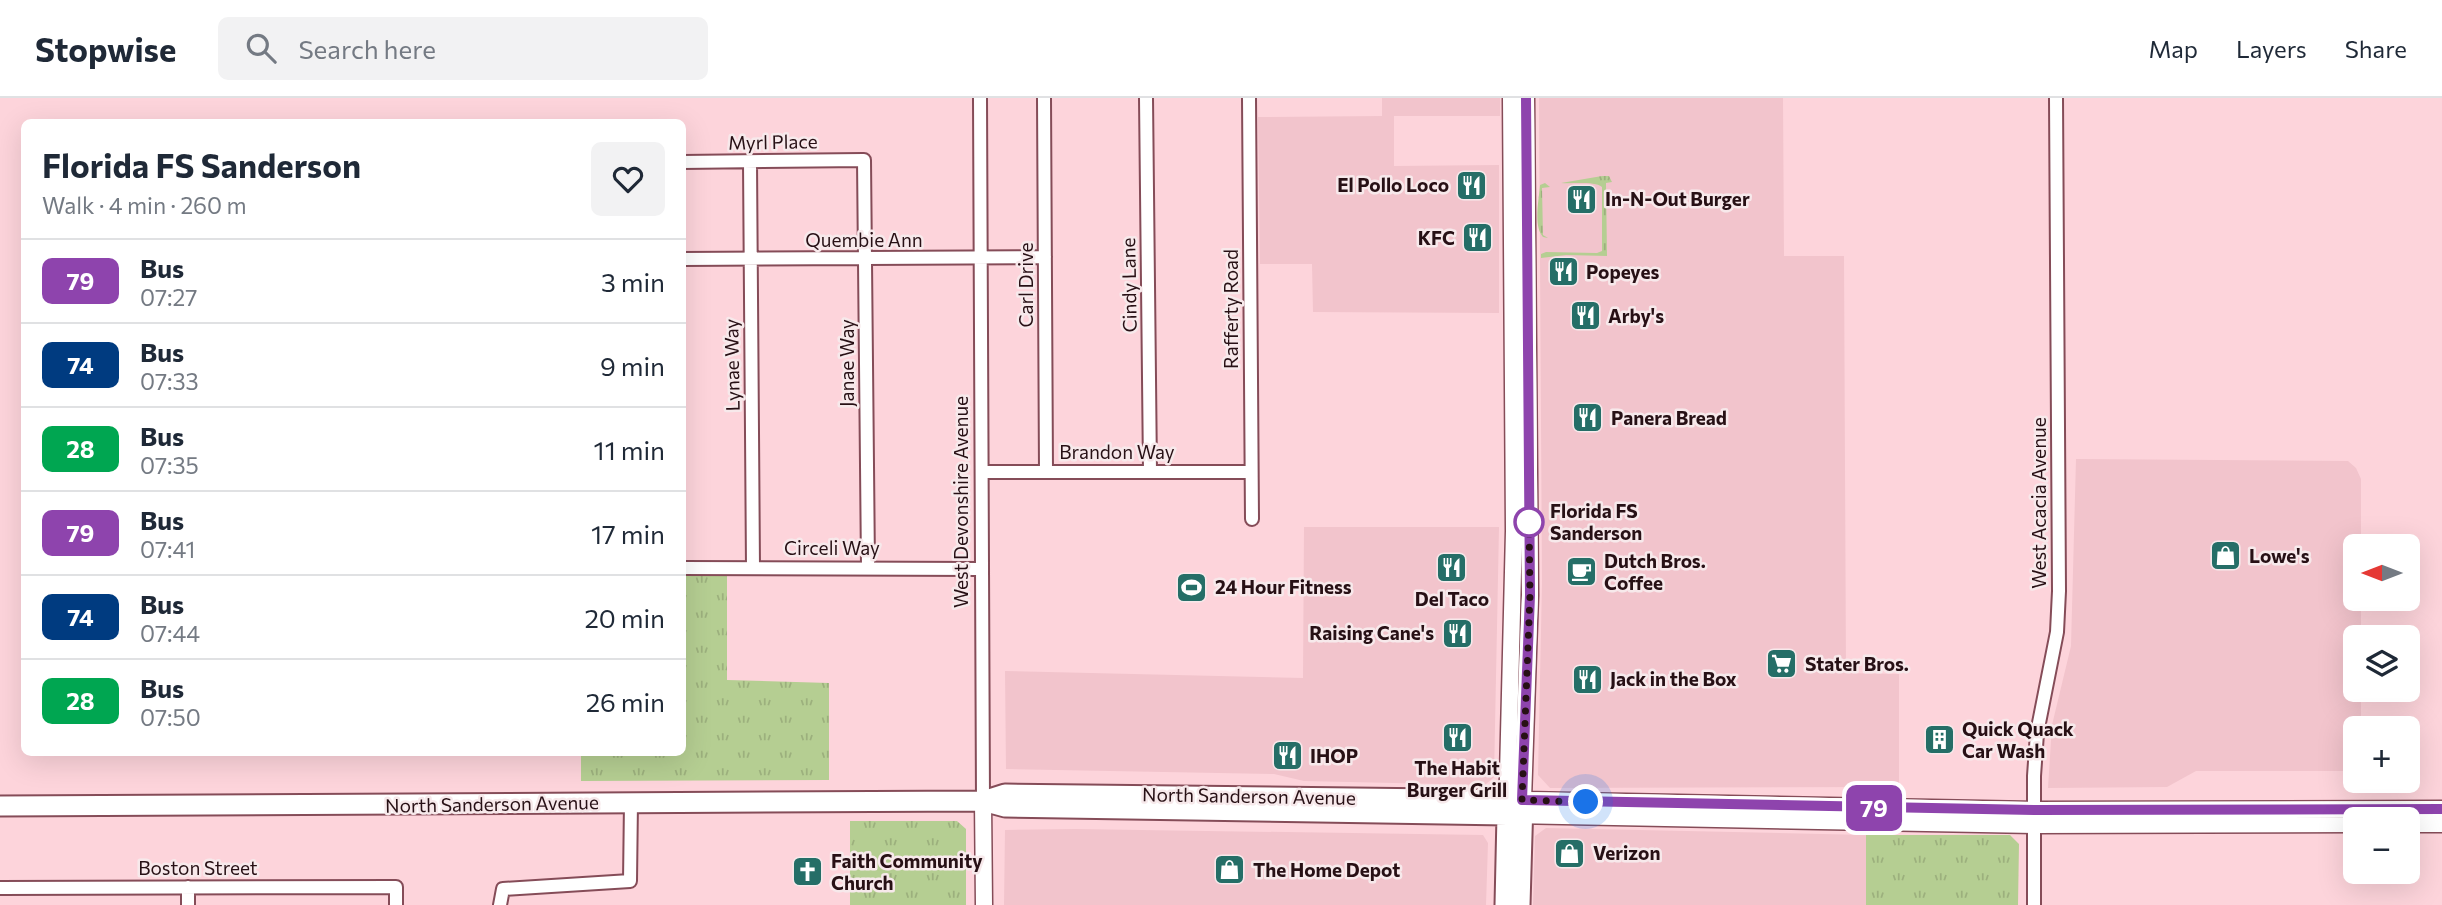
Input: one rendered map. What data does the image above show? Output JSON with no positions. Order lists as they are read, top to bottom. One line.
{"streets":{"highway":["North Sanderson Avenue"],"main road":["West Devonshire Avenue"],"street":["Myrl Place","Quembie Ann","Carl Drive","Cindy Lane","Rafferty Road","Janae Way","Lynae Way","Brandon Way","West Acacia Avenue","Circeli Way","Boston Street"]},"crossings":[["Myrl Place","Janae Way"],["Myrl Place","Lynae Way"],["Quembie Ann","Carl Drive"],["Quembie Ann","Janae Way"],["Quembie Ann","Lynae Way"],["Quembie Ann","West Devonshire Avenue"],["Carl Drive","Brandon Way"],["Cindy Lane","Brandon Way"],["Rafferty Road","Brandon Way"],["Janae Way","Circeli Way"],["Lynae Way","Circeli Way"],["Brandon Way","West Devonshire Avenue"],["West Devonshire Avenue","Circeli Way"],["West Devonshire Avenue","North Sanderson Avenue"]],"places":{"restaurant":["El Pollo Loco","In-N-Out Burger","KFC","Popeyes","Arby's","Panera Bread","Del Taco","Raising Cane's","Jack in the Box","The Habit Burger Grill","IHOP"],"other":["Florida FS Sanderson"],"shop":["Lowe's","Verizon","The Home Depot"],"cafe":["Dutch Bros. Coffee"],"sports":["24 Hour Fitness"],"supermarket":["Stater Bros."],"building":["Quick Quack Car Wash"],"church":["Faith Community Church"]},"lines":["bus line 79"],"north":"left","page":{"header":"Stopwise","search":"Search here","nav":["Map","Layers","Share"],"on_map":"79","heading":["Florida FS Sanderson","Walk · 4 min · 260 m"],"list":[{"mark":"79","name":"Bus","note":"07:27","value":"3 min"},{"mark":"74","name":"Bus","note":"07:33","value":"9 min"},{"mark":"28","name":"Bus","note":"07:35","value":"11 min"},{"mark":"79","name":"Bus","note":"07:41","value":"17 min"},{"mark":"74","name":"Bus","note":"07:44","value":"20 min"},{"mark":"28","name":"Bus","note":"07:50","value":"26 min"}],"map_buttons":["+","−"]}}
